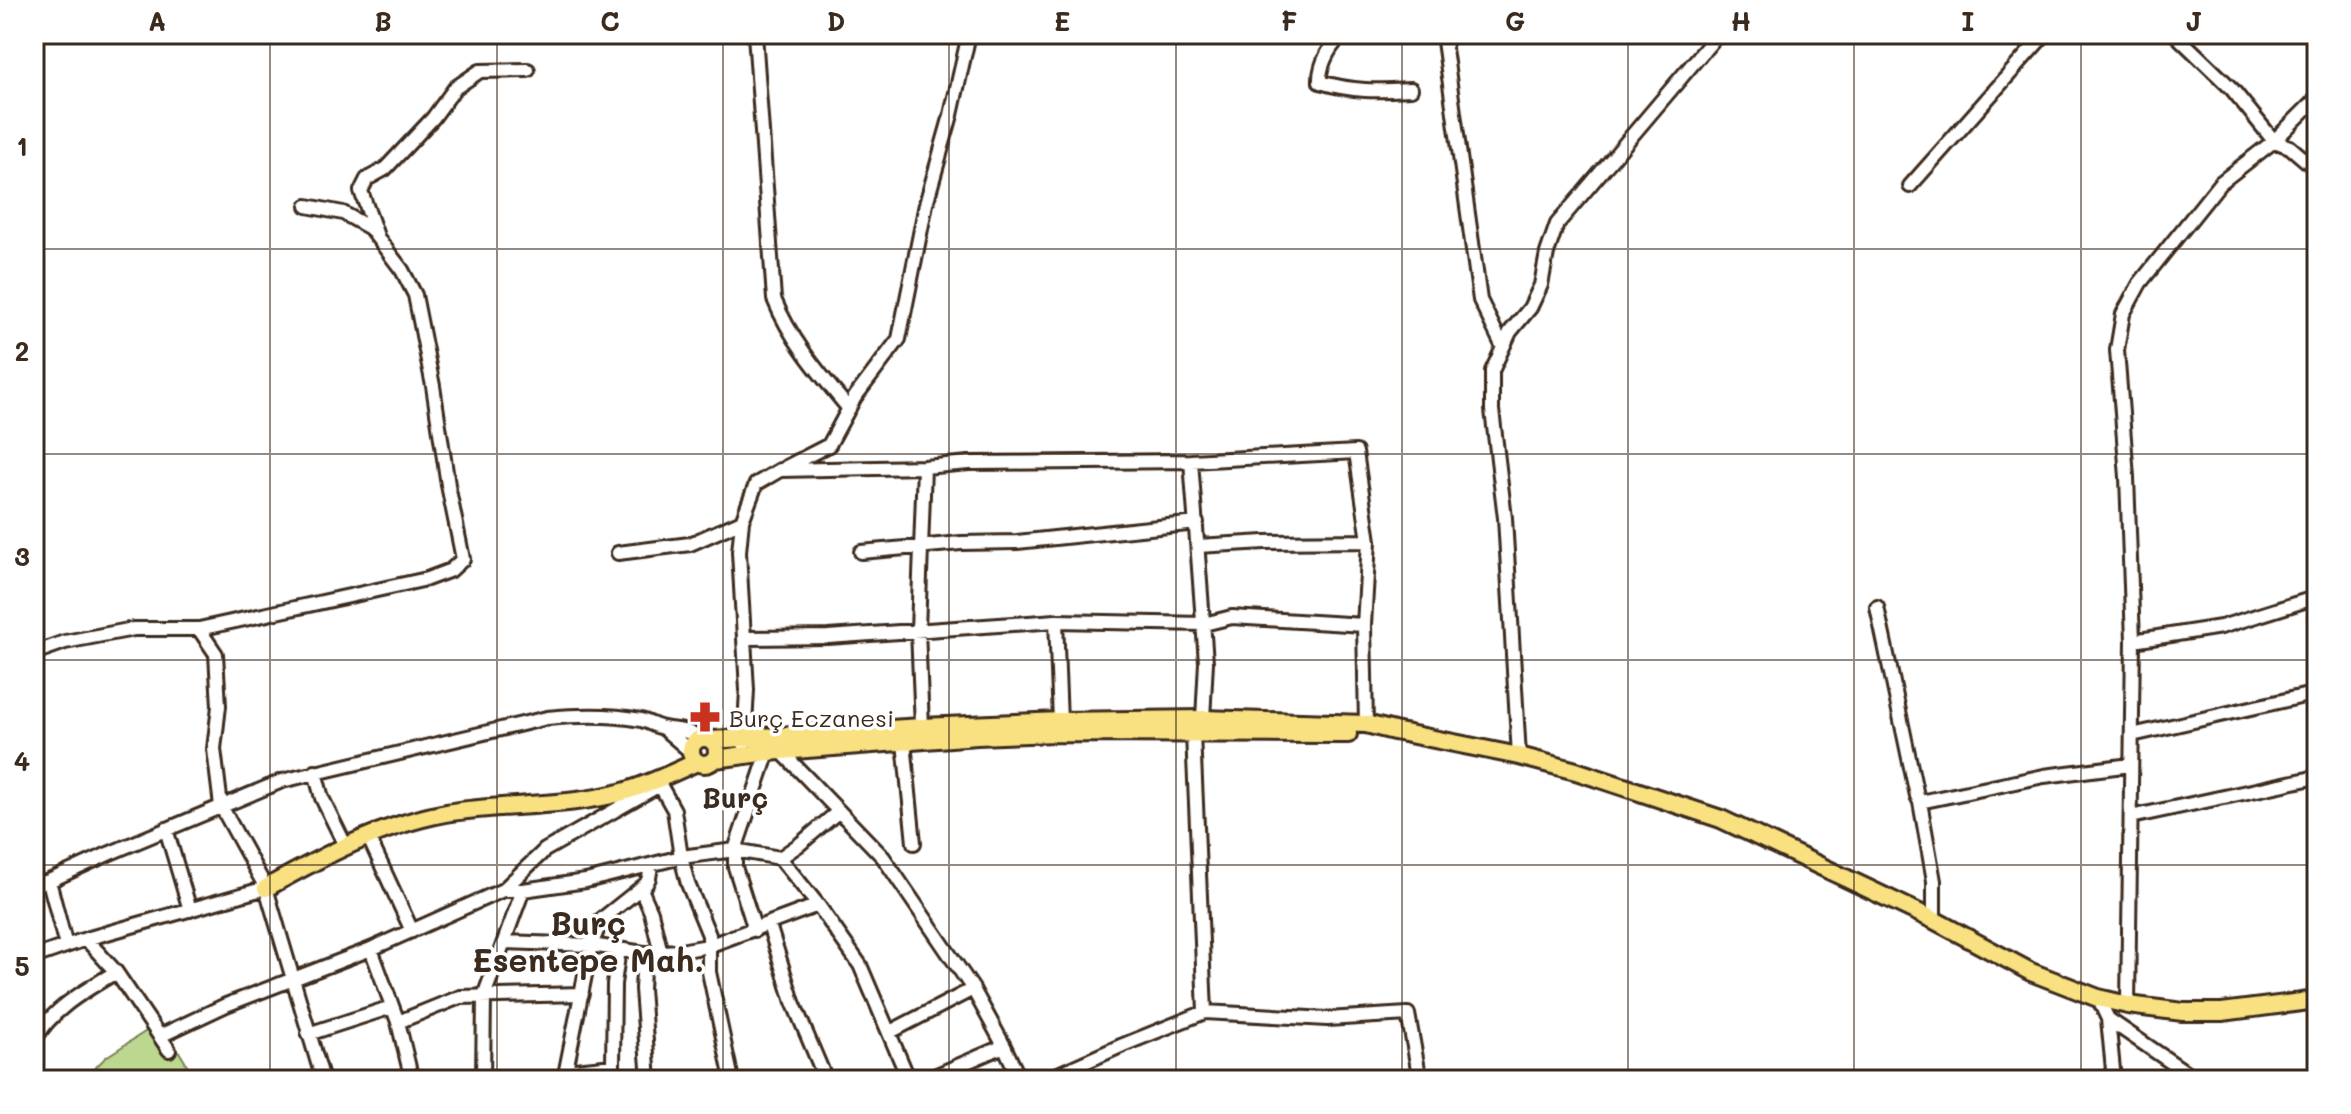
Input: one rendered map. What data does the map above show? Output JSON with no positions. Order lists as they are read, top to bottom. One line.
{"districts":["Burç","Burç Esentepe Mah."],"places":{"pharmacy":["Burç Eczanesi"]},"grid":{"columns":["A","B","C","D","E","F","G","H","I","J"],"rows":["1","2","3","4","5"]}}
